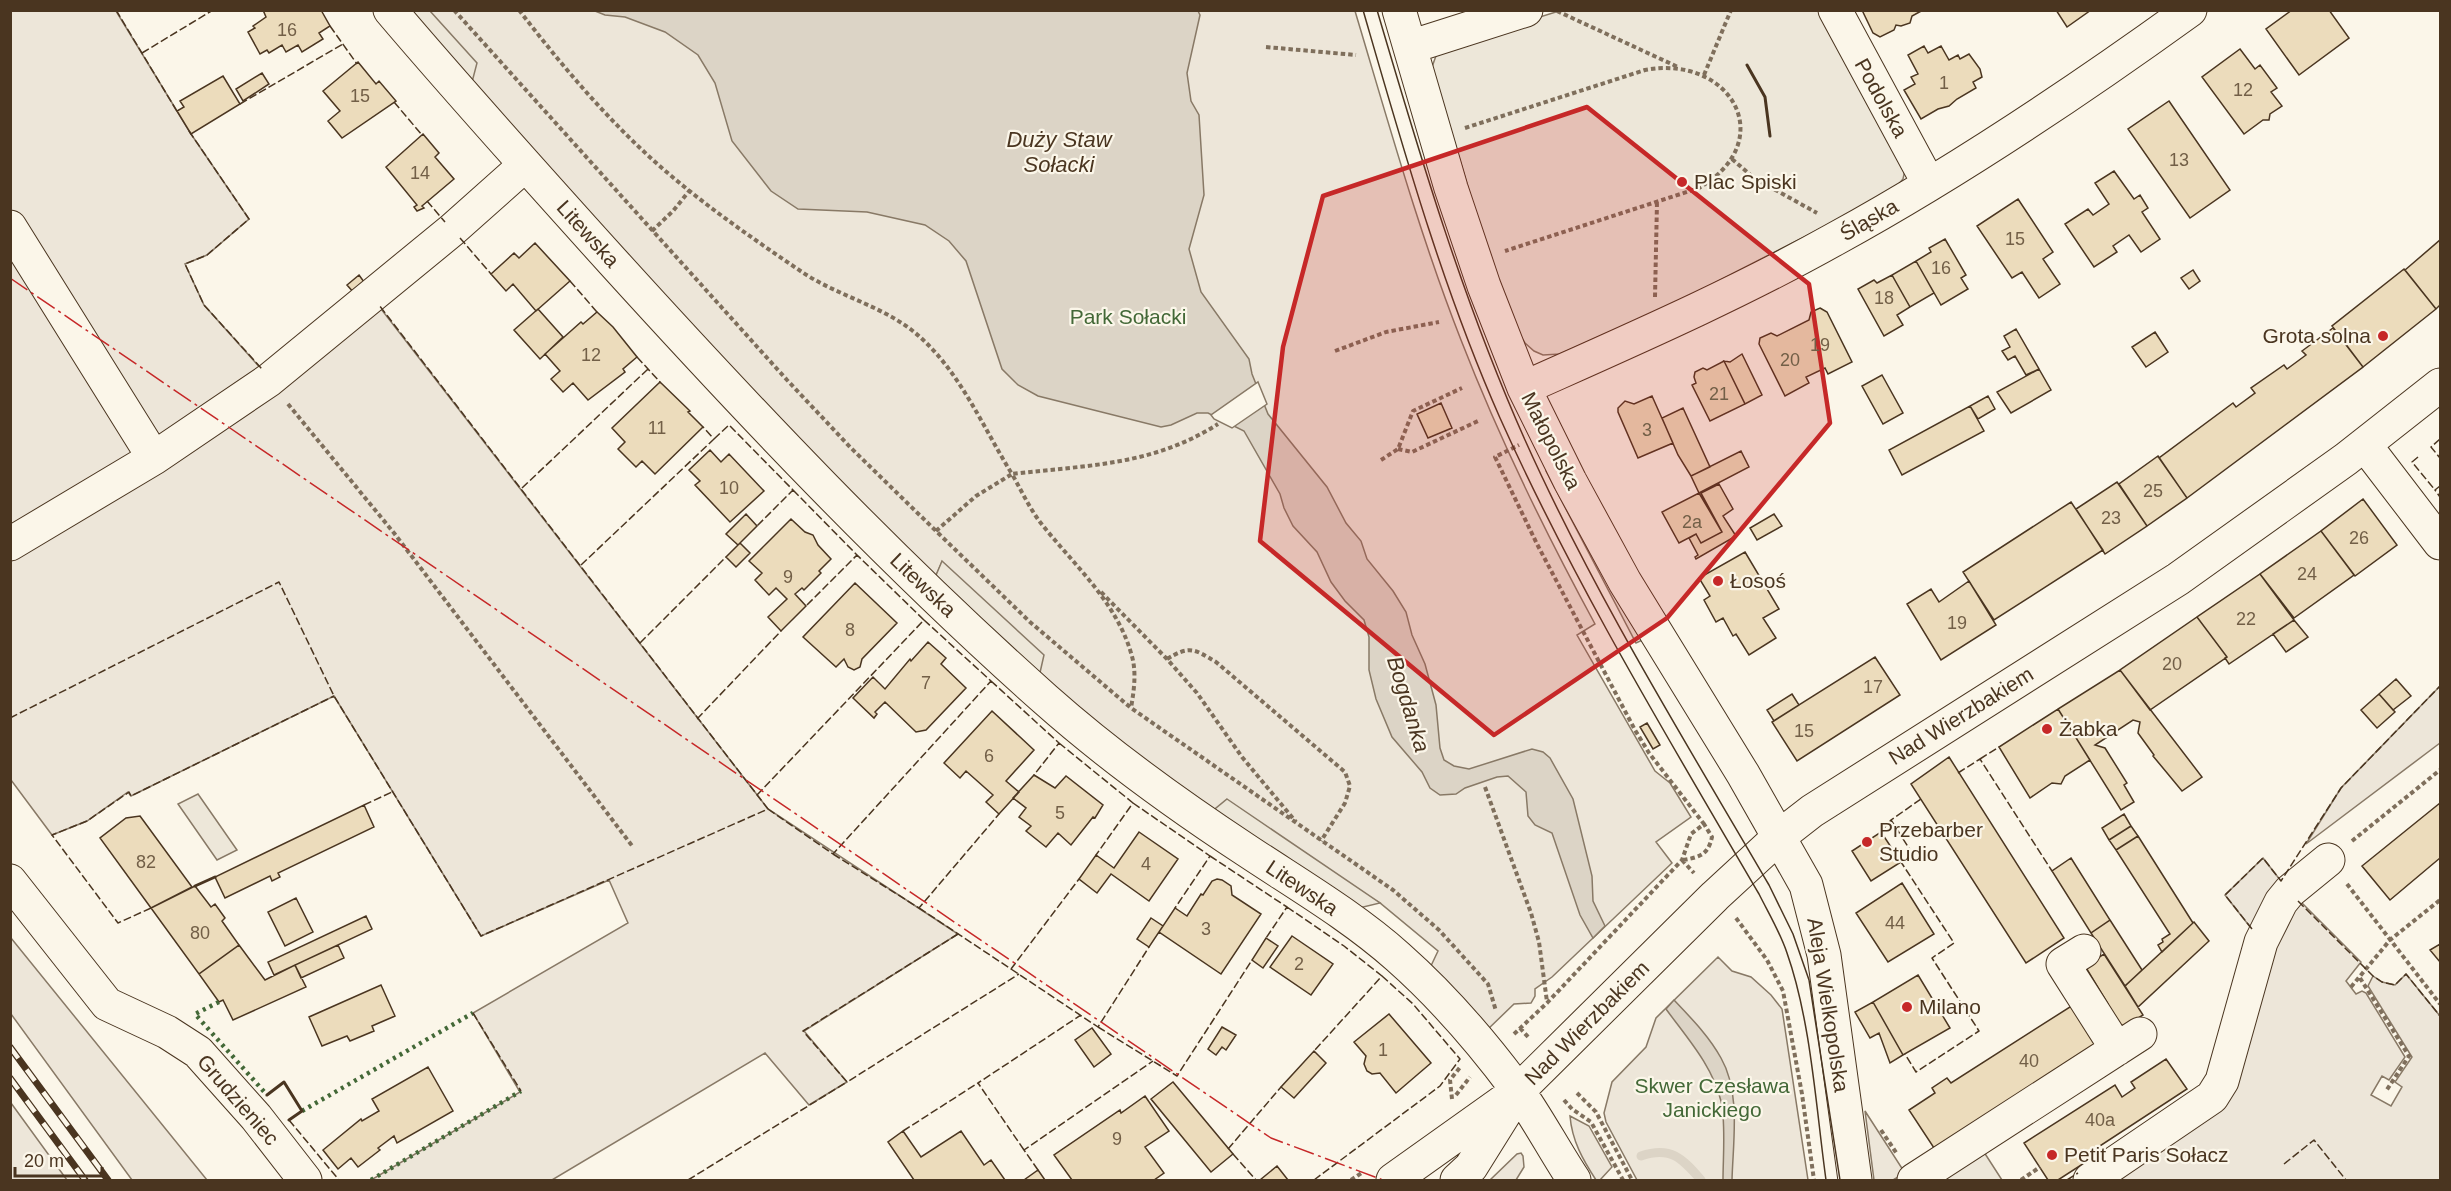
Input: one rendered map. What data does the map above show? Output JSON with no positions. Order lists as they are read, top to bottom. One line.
{"streets":{"street":["Podolska","Śląska","Litewska","Małopolska","Nad Wierzbakiem","Aleja Wielkopolska","Grudzieniec"]},"crossings":[["Podolska","Śląska"],["Śląska","Małopolska"],["Litewska","Nad Wierzbakiem"],["Małopolska","Nad Wierzbakiem"],["Małopolska","Aleja Wielkopolska"],["Nad Wierzbakiem","Aleja Wielkopolska"]],"water":["Duży Staw Sołacki","Bogdanka"],"parks":["Park Sołacki","Skwer Czesława Janickiego"],"places":["Plac Spiski","Grota solna","Łosoś","Żabka","Przebarber Studio","Milano","Petit Paris Sołacz"],"house_numbers":["16","1","12","15","13","14","15","16","18","19","12","20","21","11","3","10","25","23","2a","26","24","9","22","19","8","20","7","17","15","6","5","82","4","44","3","80","2","1","40","40a","9"],"scale_bar":"20 m"}
